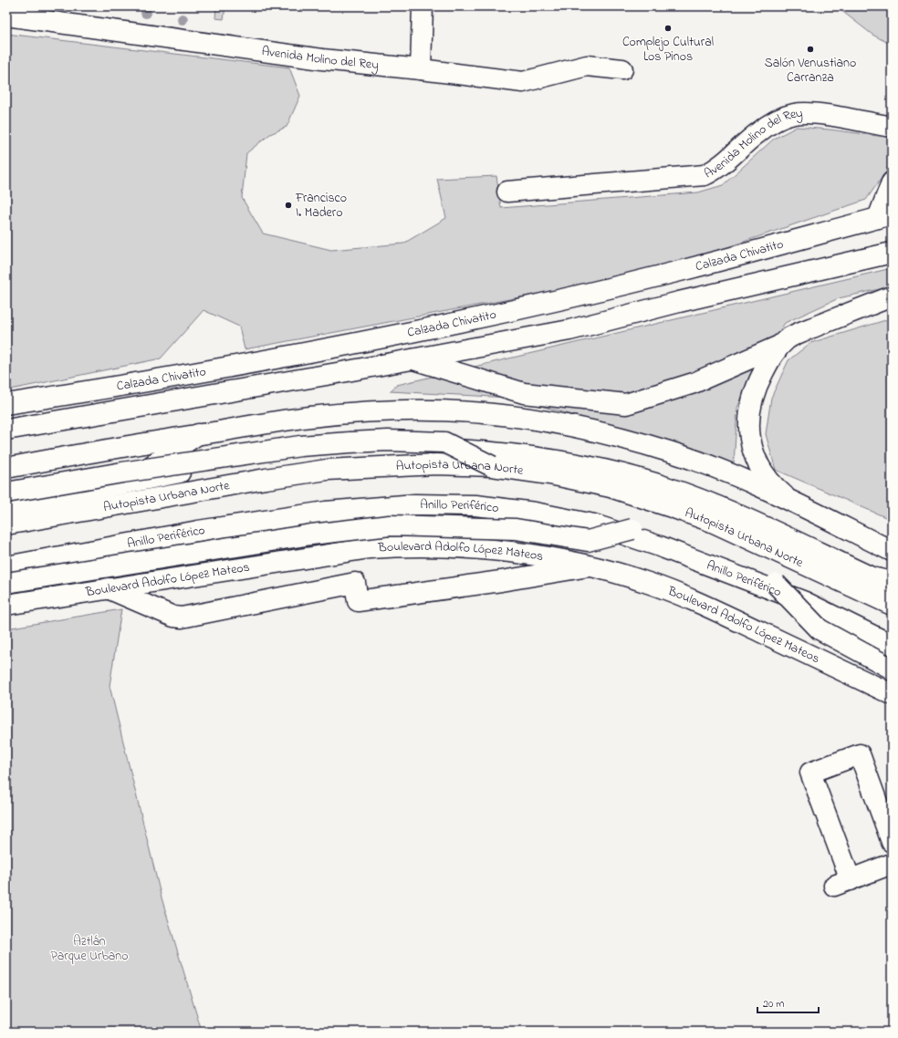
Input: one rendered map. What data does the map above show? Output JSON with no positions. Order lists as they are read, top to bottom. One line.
{"streets":{"main road":["Avenida Molino del Rey","Calzada Chivatito","Autopista Urbana Norte","Anillo Periférico","Boulevard Adolfo López Mateos"]},"parks":["Aztlán Parque Urbano"],"places":["Complejo Cultural Los Pinos","Salón Venustiano Carranza","Francisco I. Madero"],"scale_bar":"20 m"}
